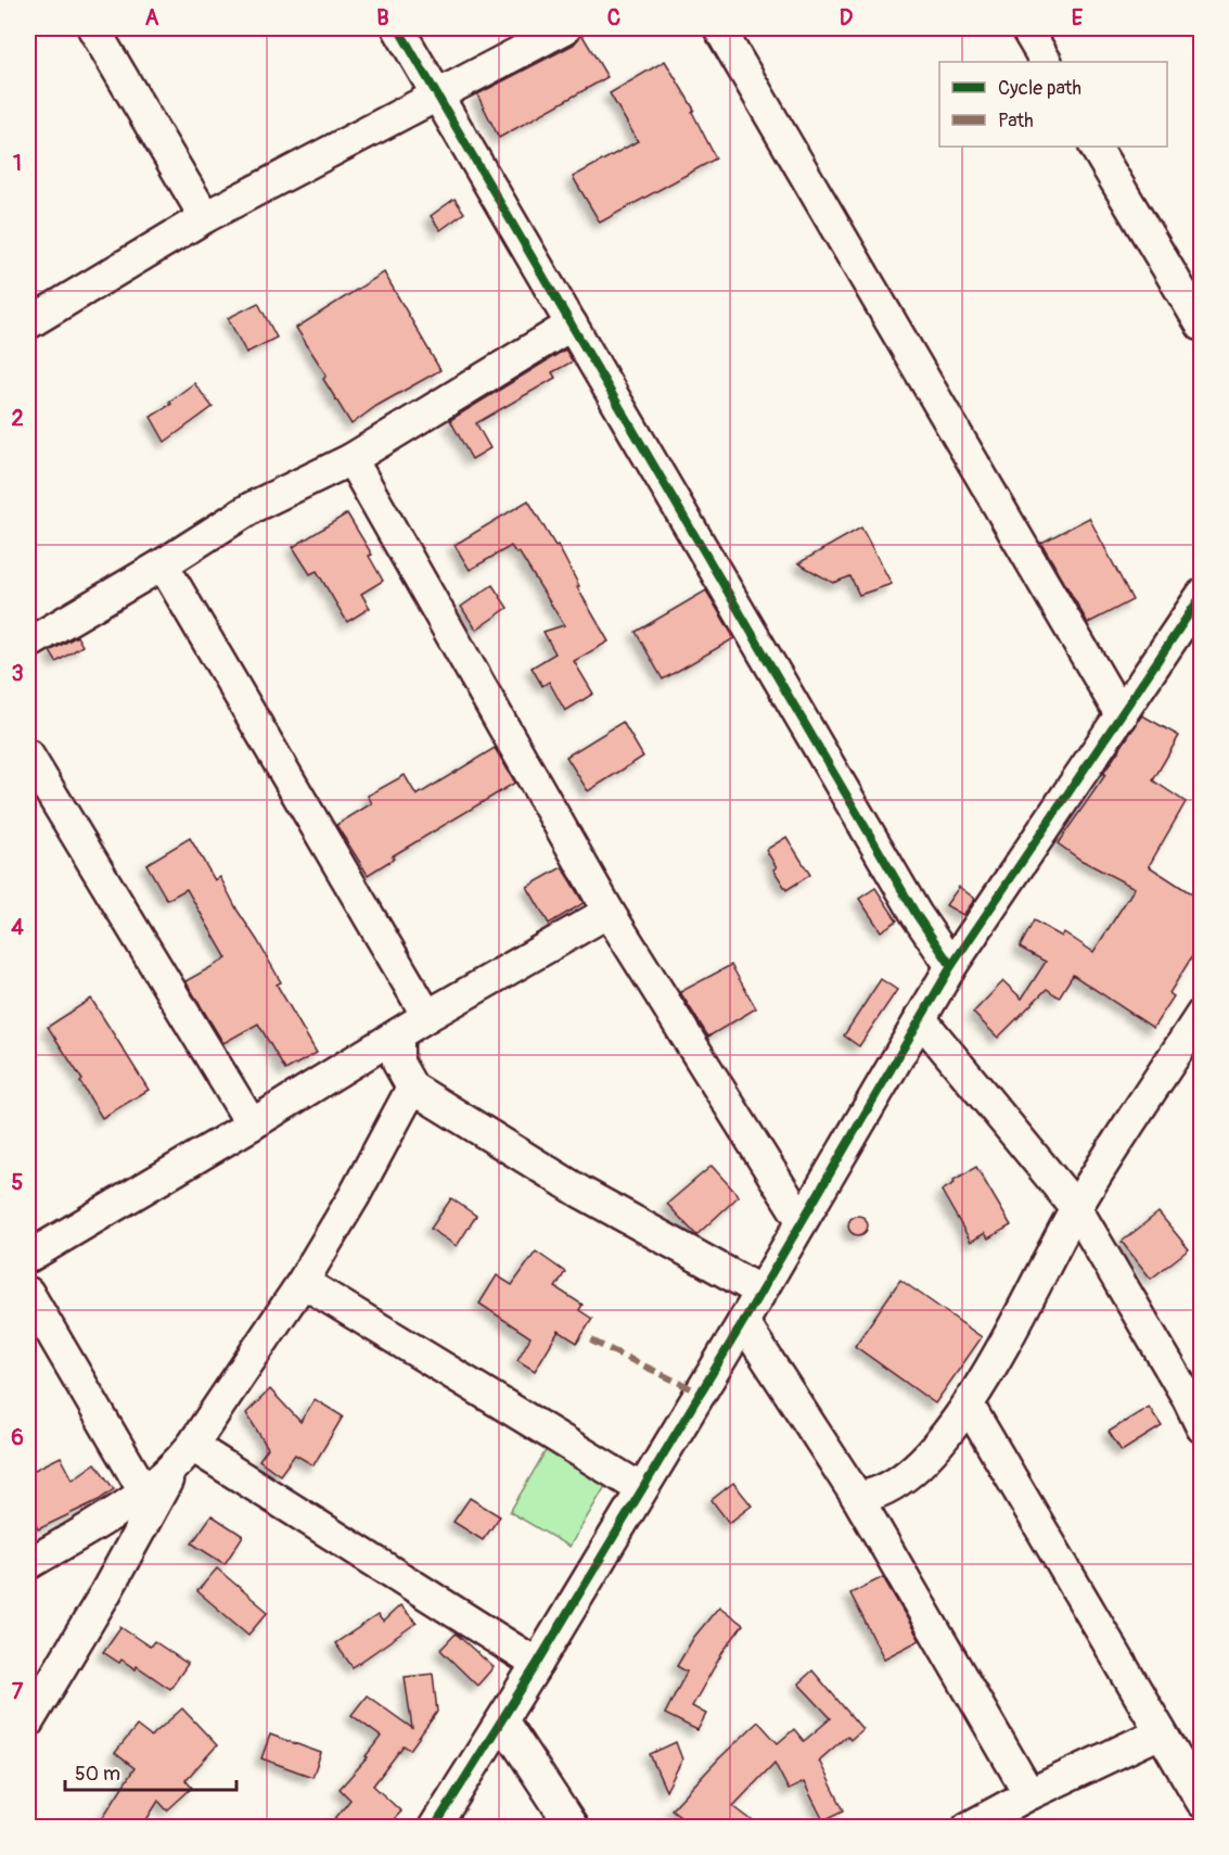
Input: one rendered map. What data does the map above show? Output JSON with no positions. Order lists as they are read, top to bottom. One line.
{"legend":["Cycle path","Path"],"scale_bar":"50 m","grid":{"columns":["A","B","C","D","E"],"rows":["1","2","3","4","5","6","7"]}}
